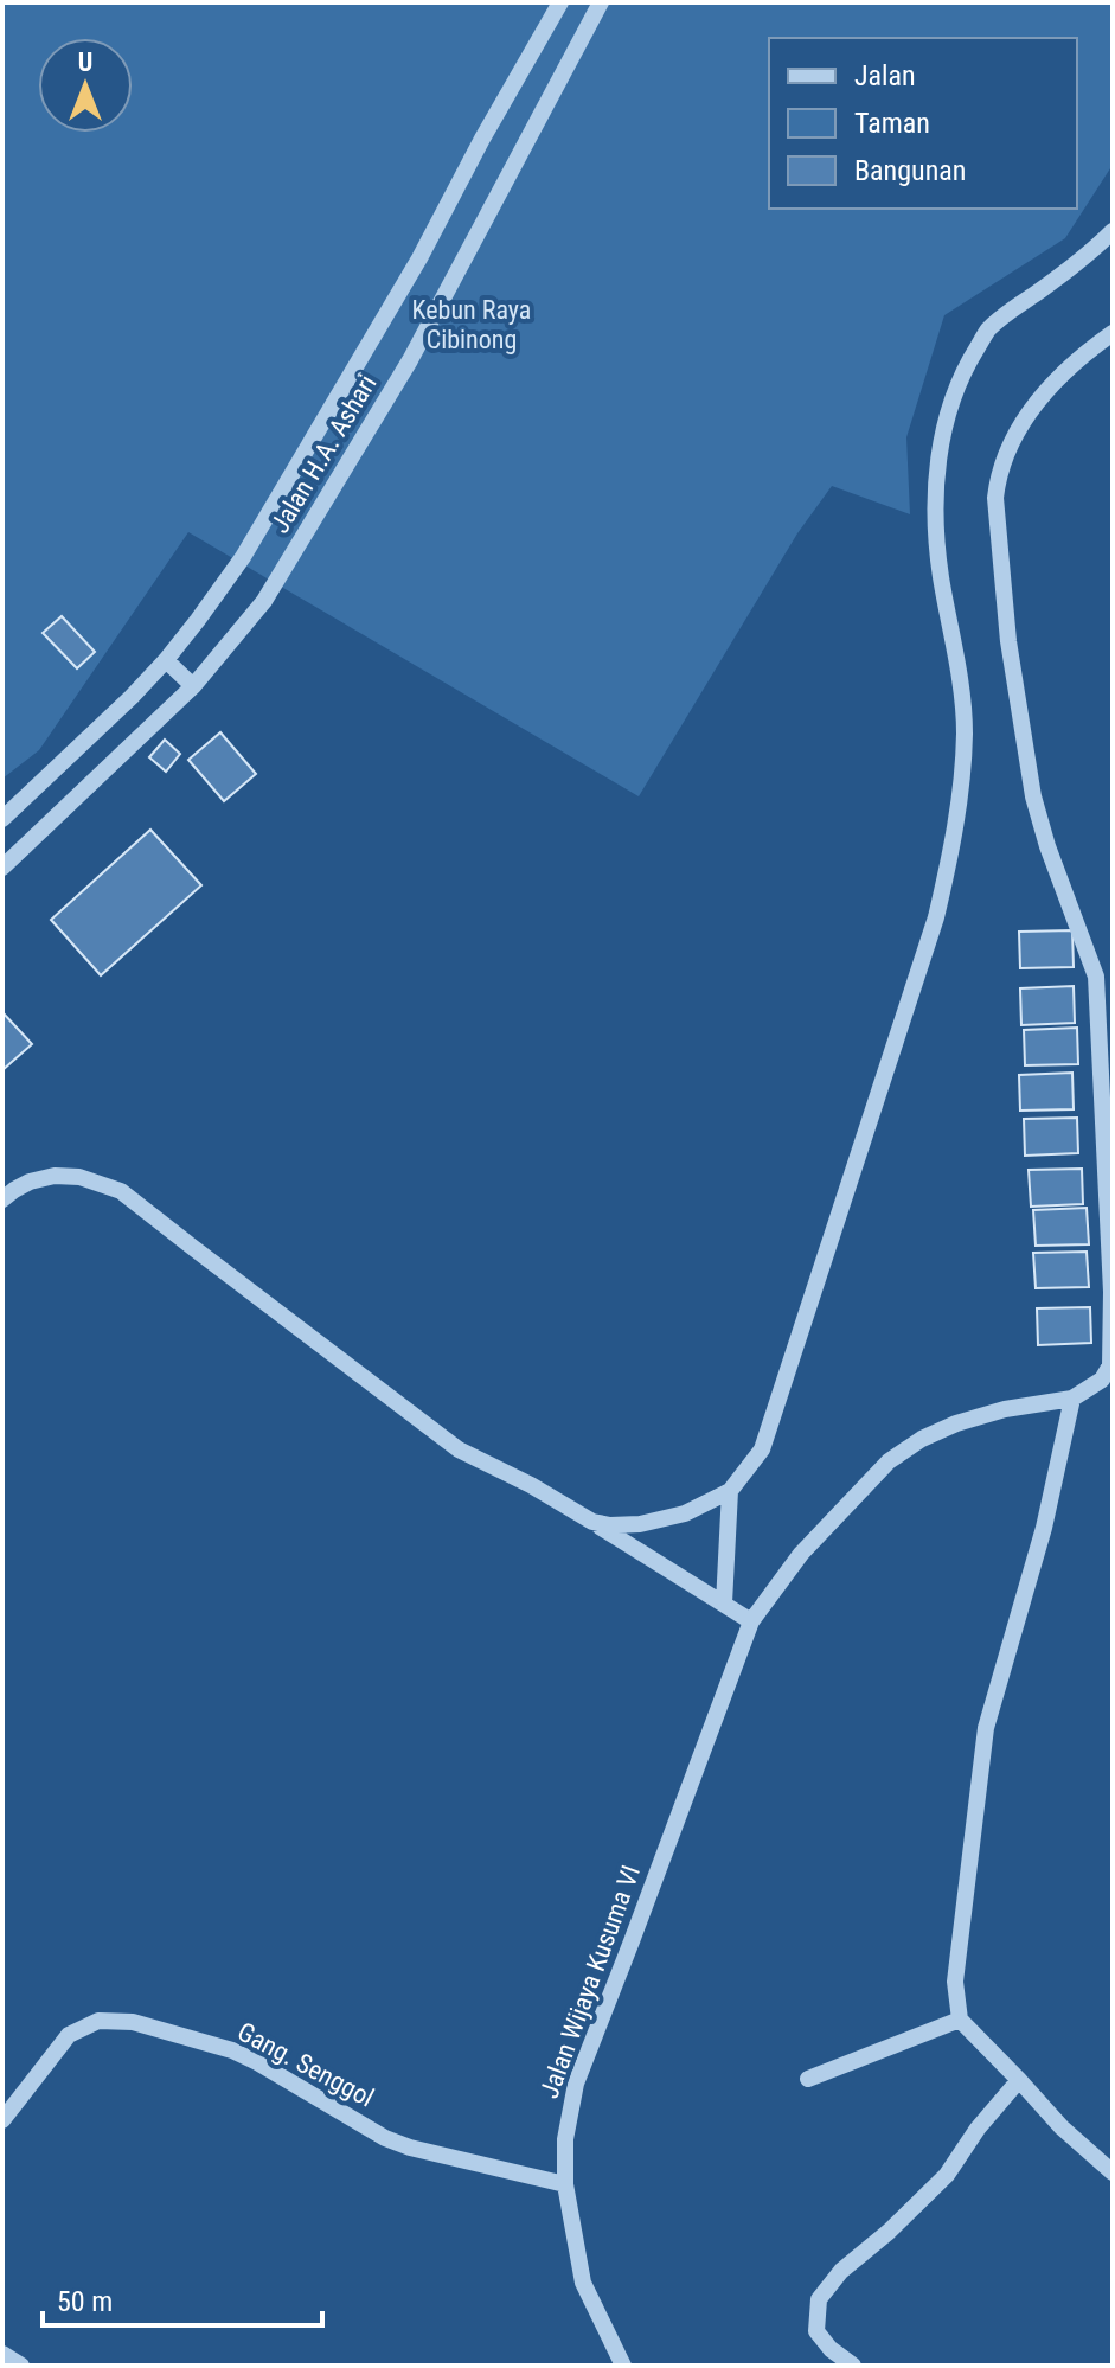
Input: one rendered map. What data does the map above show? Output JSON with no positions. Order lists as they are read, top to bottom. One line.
{"streets":{"street":["Jalan H.A. Ashari","Jalan Wijaya Kusuma VI","Gang. Senggol"]},"crossings":[["Jalan Wijaya Kusuma VI","Gang. Senggol"]],"parks":["Kebun Raya Cibinong"],"legend":["Jalan","Taman","Bangunan"],"scale_bar":"50 m","north":"top"}
